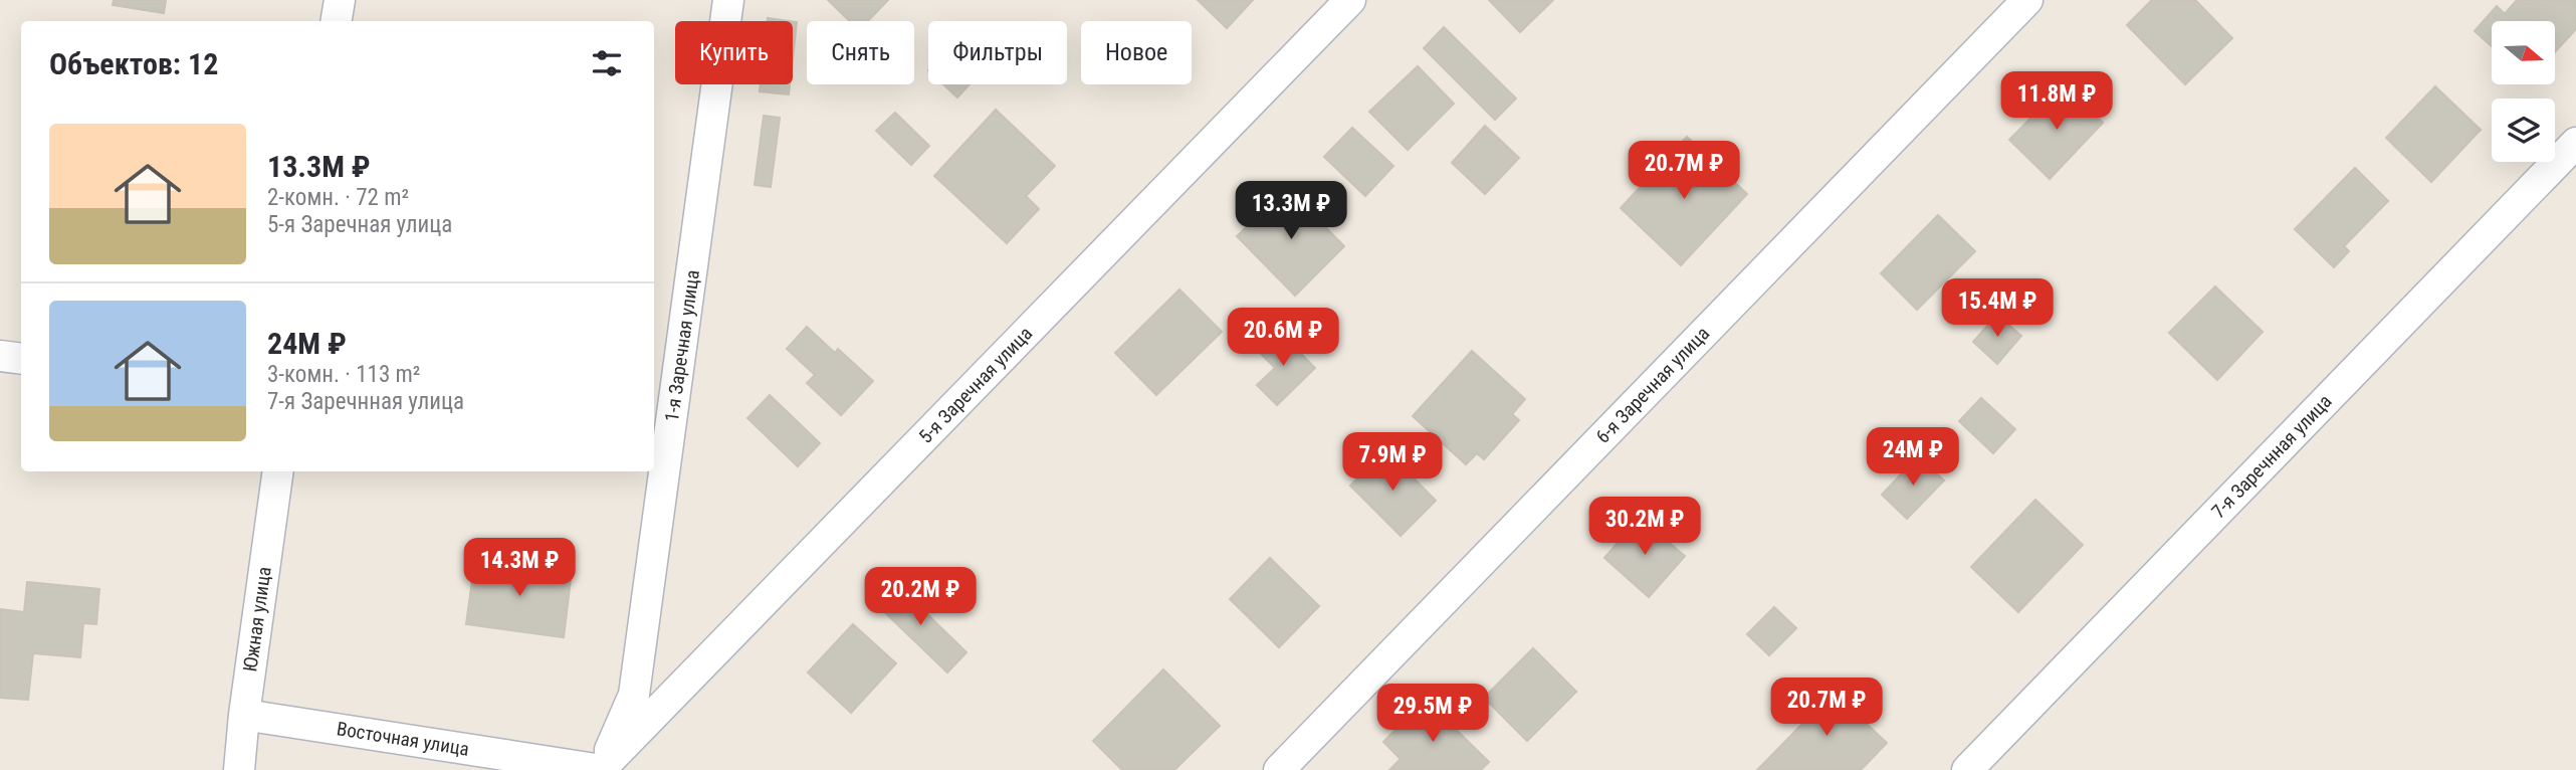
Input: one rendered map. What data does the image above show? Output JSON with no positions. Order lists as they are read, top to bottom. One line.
{"streets":{"street":["1-я Заречная улица","5-я Заречная улица","6-я Заречная улица","7-я Заречнная улица","Южная улица","Восточная улица"]},"crossings":[["1-я Заречная улица","5-я Заречная улица"],["1-я Заречная улица","Восточная улица"],["5-я Заречная улица","Восточная улица"],["Южная улица","Восточная улица"]],"north":"right","page":{"chip":["Купить","Снять","Фильтры","Новое"],"heading":"Объектов: 12","price":["11.8M ₽","20.7M ₽","13.3M ₽","15.4M ₽","20.6M ₽","24M ₽","7.9M ₽","30.2M ₽","14.3M ₽","20.2M ₽","20.7M ₽","29.5M ₽"],"list":[{"name":"13.3M ₽","note":"2-комн. · 72 m² · 5-я Заречная улица"},{"name":"24M ₽","note":"3-комн. · 113 m² · 7-я Заречнная улица"}]}}
